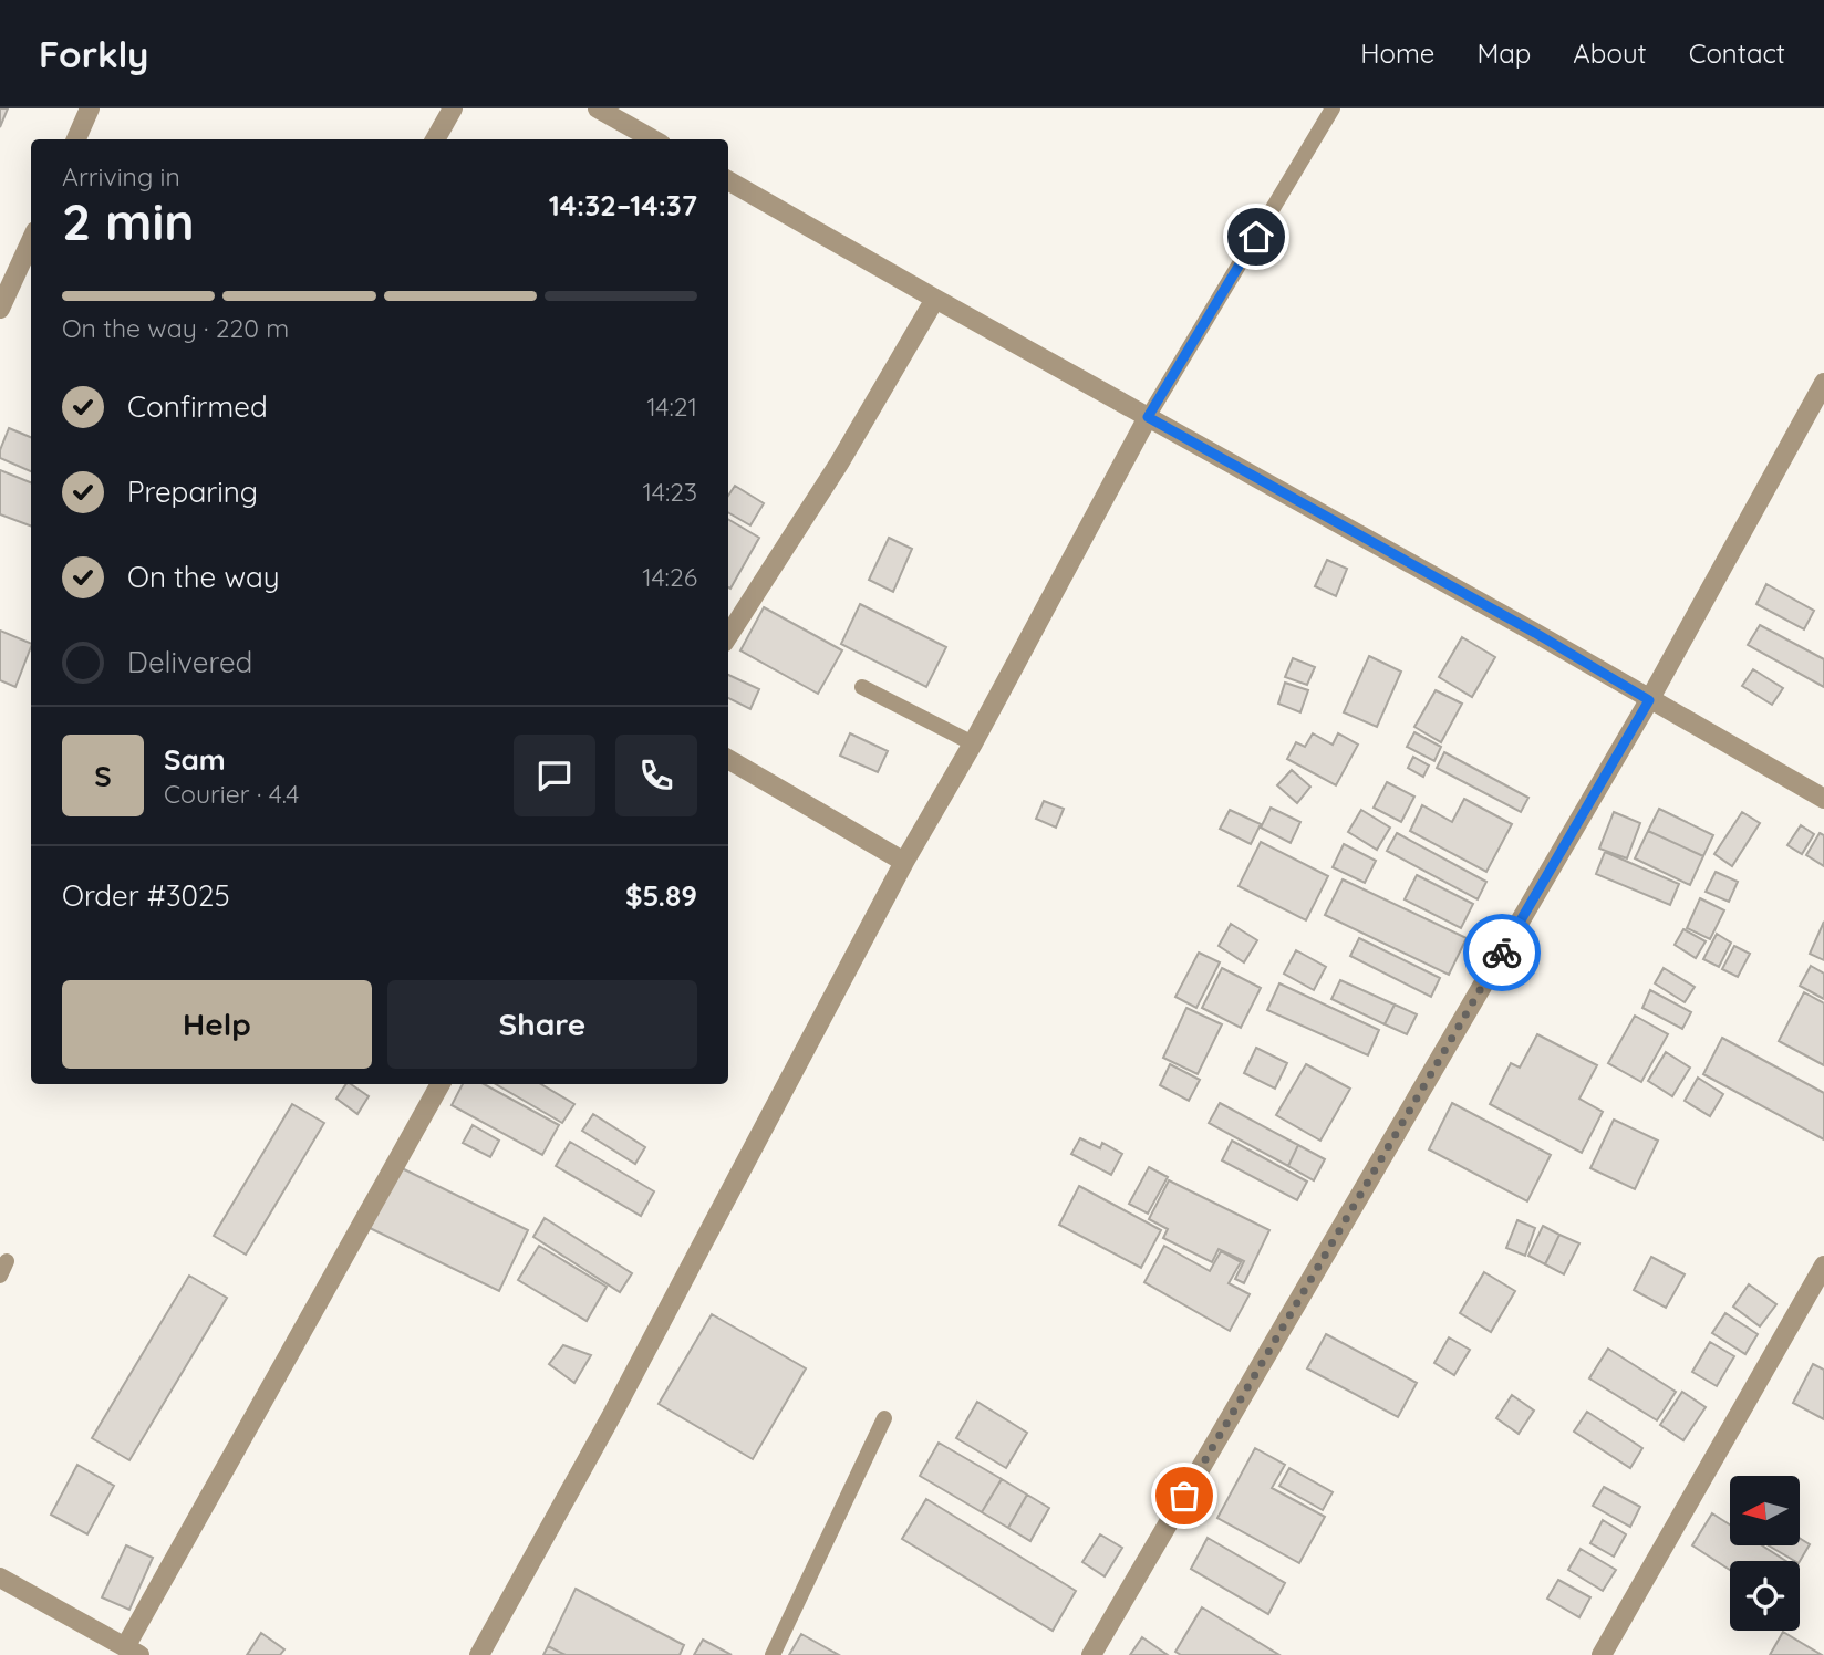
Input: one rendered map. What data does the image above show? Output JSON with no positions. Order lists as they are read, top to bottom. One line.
{"north":"left","page":{"header":"Forkly","nav":["Home","Map","About","Contact"],"heading":["2 min","Arriving in","14:32–14:37"],"panel":["Sam","Courier · 4.4","Order #3025","$5.89"],"bar":"On the way · 220 m","list":[["Confirmed","14:21"],["Preparing","14:23"],["On the way","14:26"],"Delivered"],"round":"S","buttons":["Help","Share"]}}
